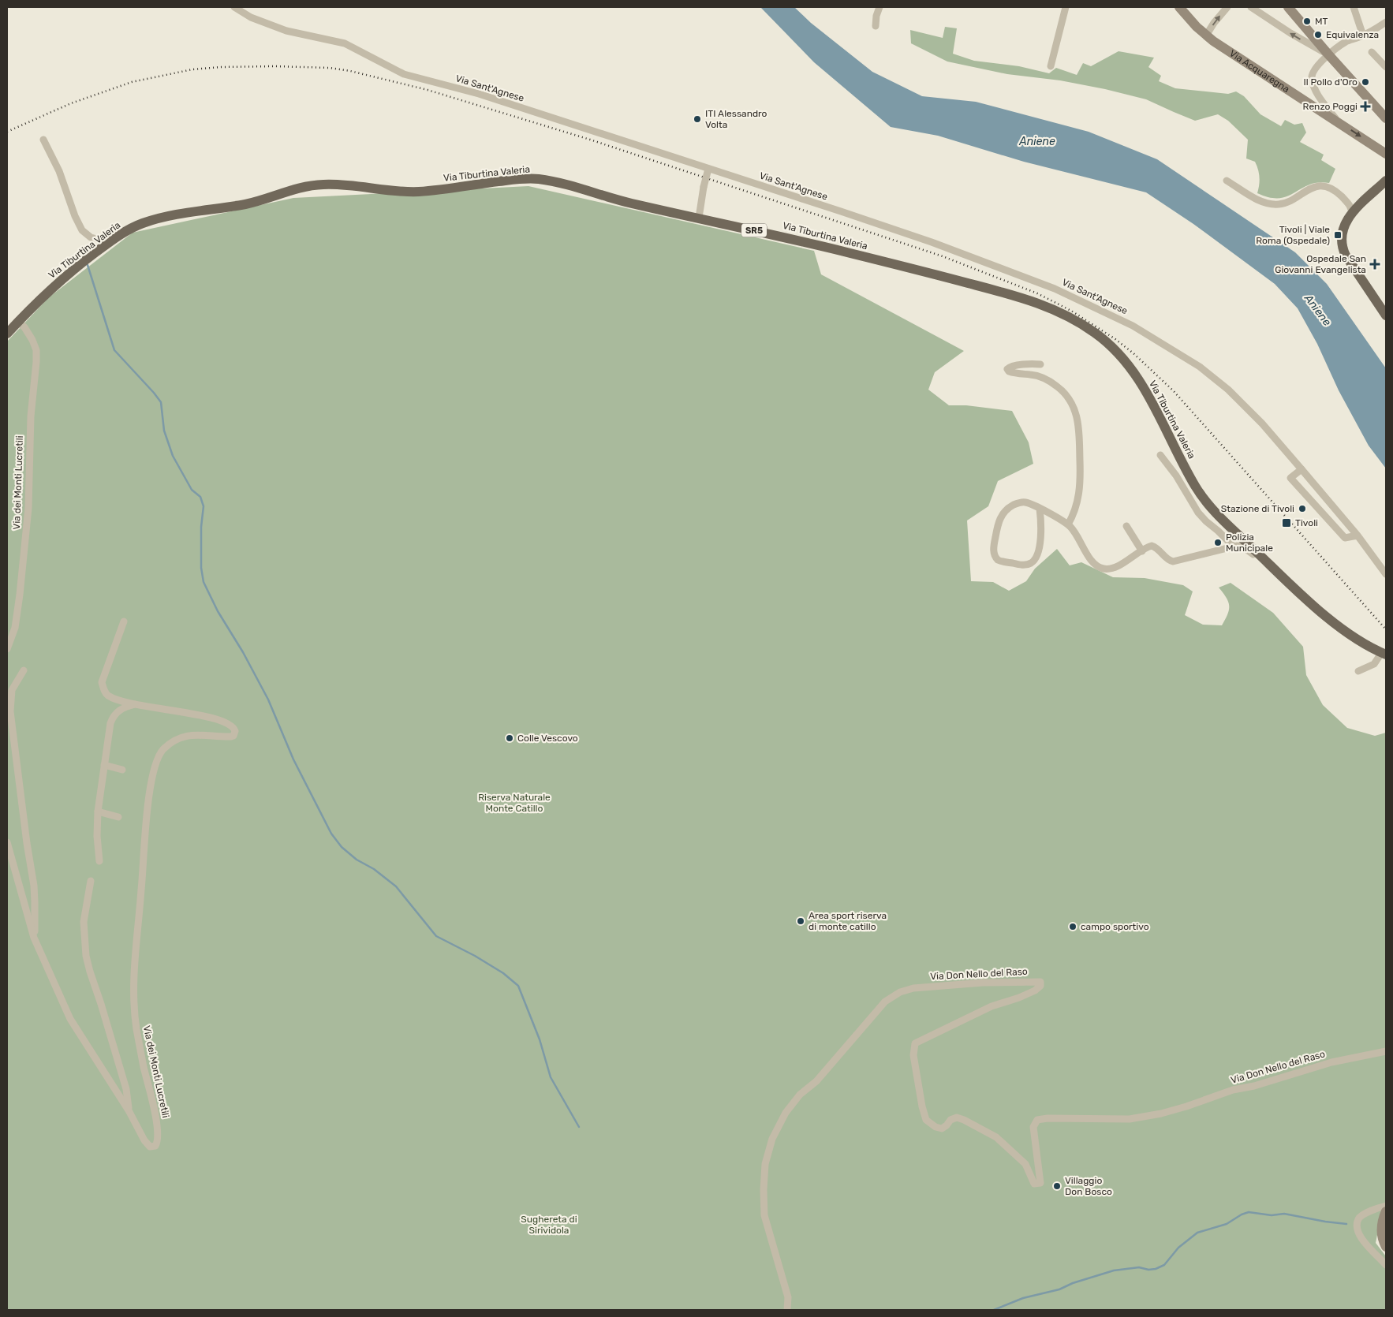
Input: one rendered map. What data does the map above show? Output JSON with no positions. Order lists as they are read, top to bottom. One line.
{"streets":{"main road":["Via Acquaregna","Via Tiburtina Valeria","SR5"],"street":["Via Sant'Agnese","Via dei Monti Lucretili","Via Don Nello del Raso"]},"crossings":[["Via Tiburtina Valeria","Via dei Monti Lucretili"]],"water":["Aniene"],"parks":["Riserva Naturale Monte Catillo","Sughereta di Sirividola"],"places":{"other":["MT","Equivalenza","Il Pollo d'Oro","ITI Alessandro Volta","Stazione di Tivoli","Polizia Municipale","Colle Vescovo","Area sport riserva di monte catillo","campo sportivo","Villaggio Don Bosco"],"health":["Renzo Poggi","Ospedale San Giovanni Evangelista"],"transit":["Tivoli | Viale Roma (Ospedale)","Tivoli"]}}
